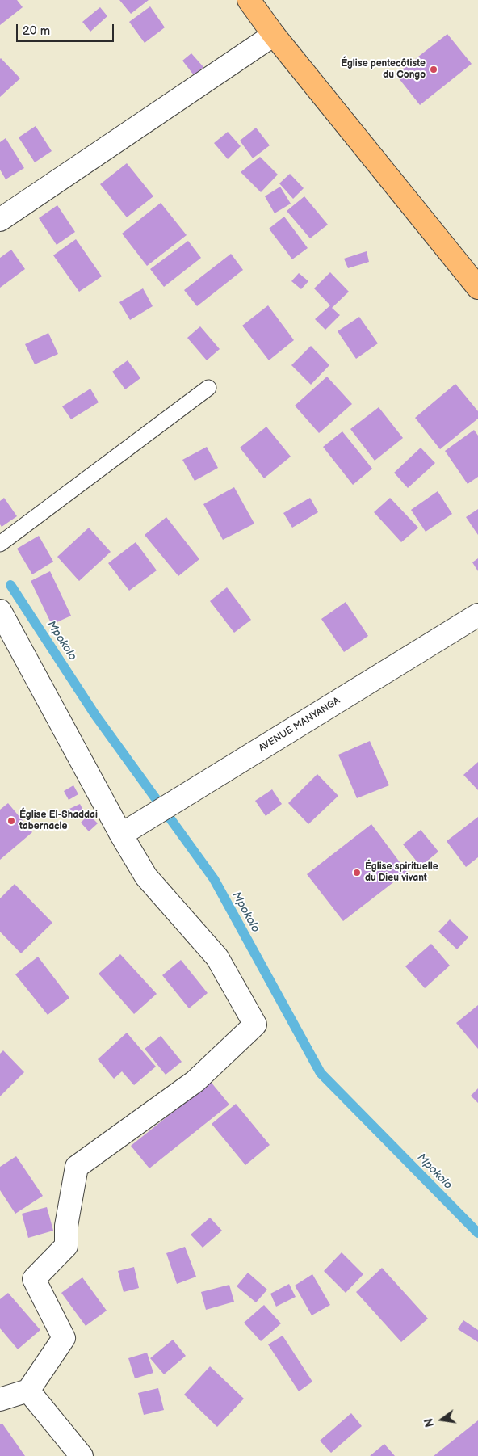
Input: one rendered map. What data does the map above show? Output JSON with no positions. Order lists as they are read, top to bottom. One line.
{"streets":{"street":["AVENUE MANYANGA"]},"water":["Mpokolo"],"places":["Église pentecôtiste du Congo","Église El-Shaddai tabernacle","Église spirituelle du Dieu vivant"],"scale_bar":"20 m","north":"left"}
